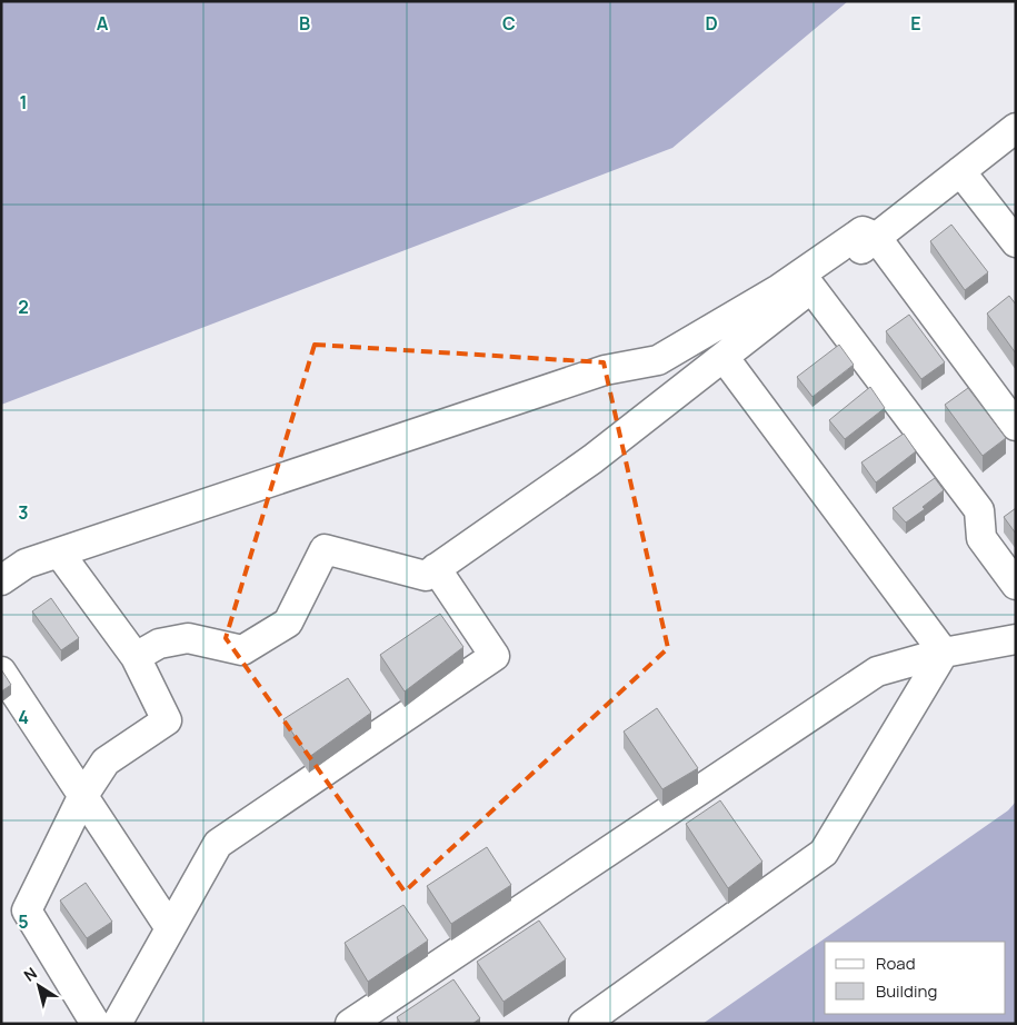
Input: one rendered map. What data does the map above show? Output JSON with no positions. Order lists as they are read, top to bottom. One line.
{"legend":["Road","Building"],"north":"top left","grid":{"columns":["A","B","C","D","E"],"rows":["1","2","3","4","5"]}}
